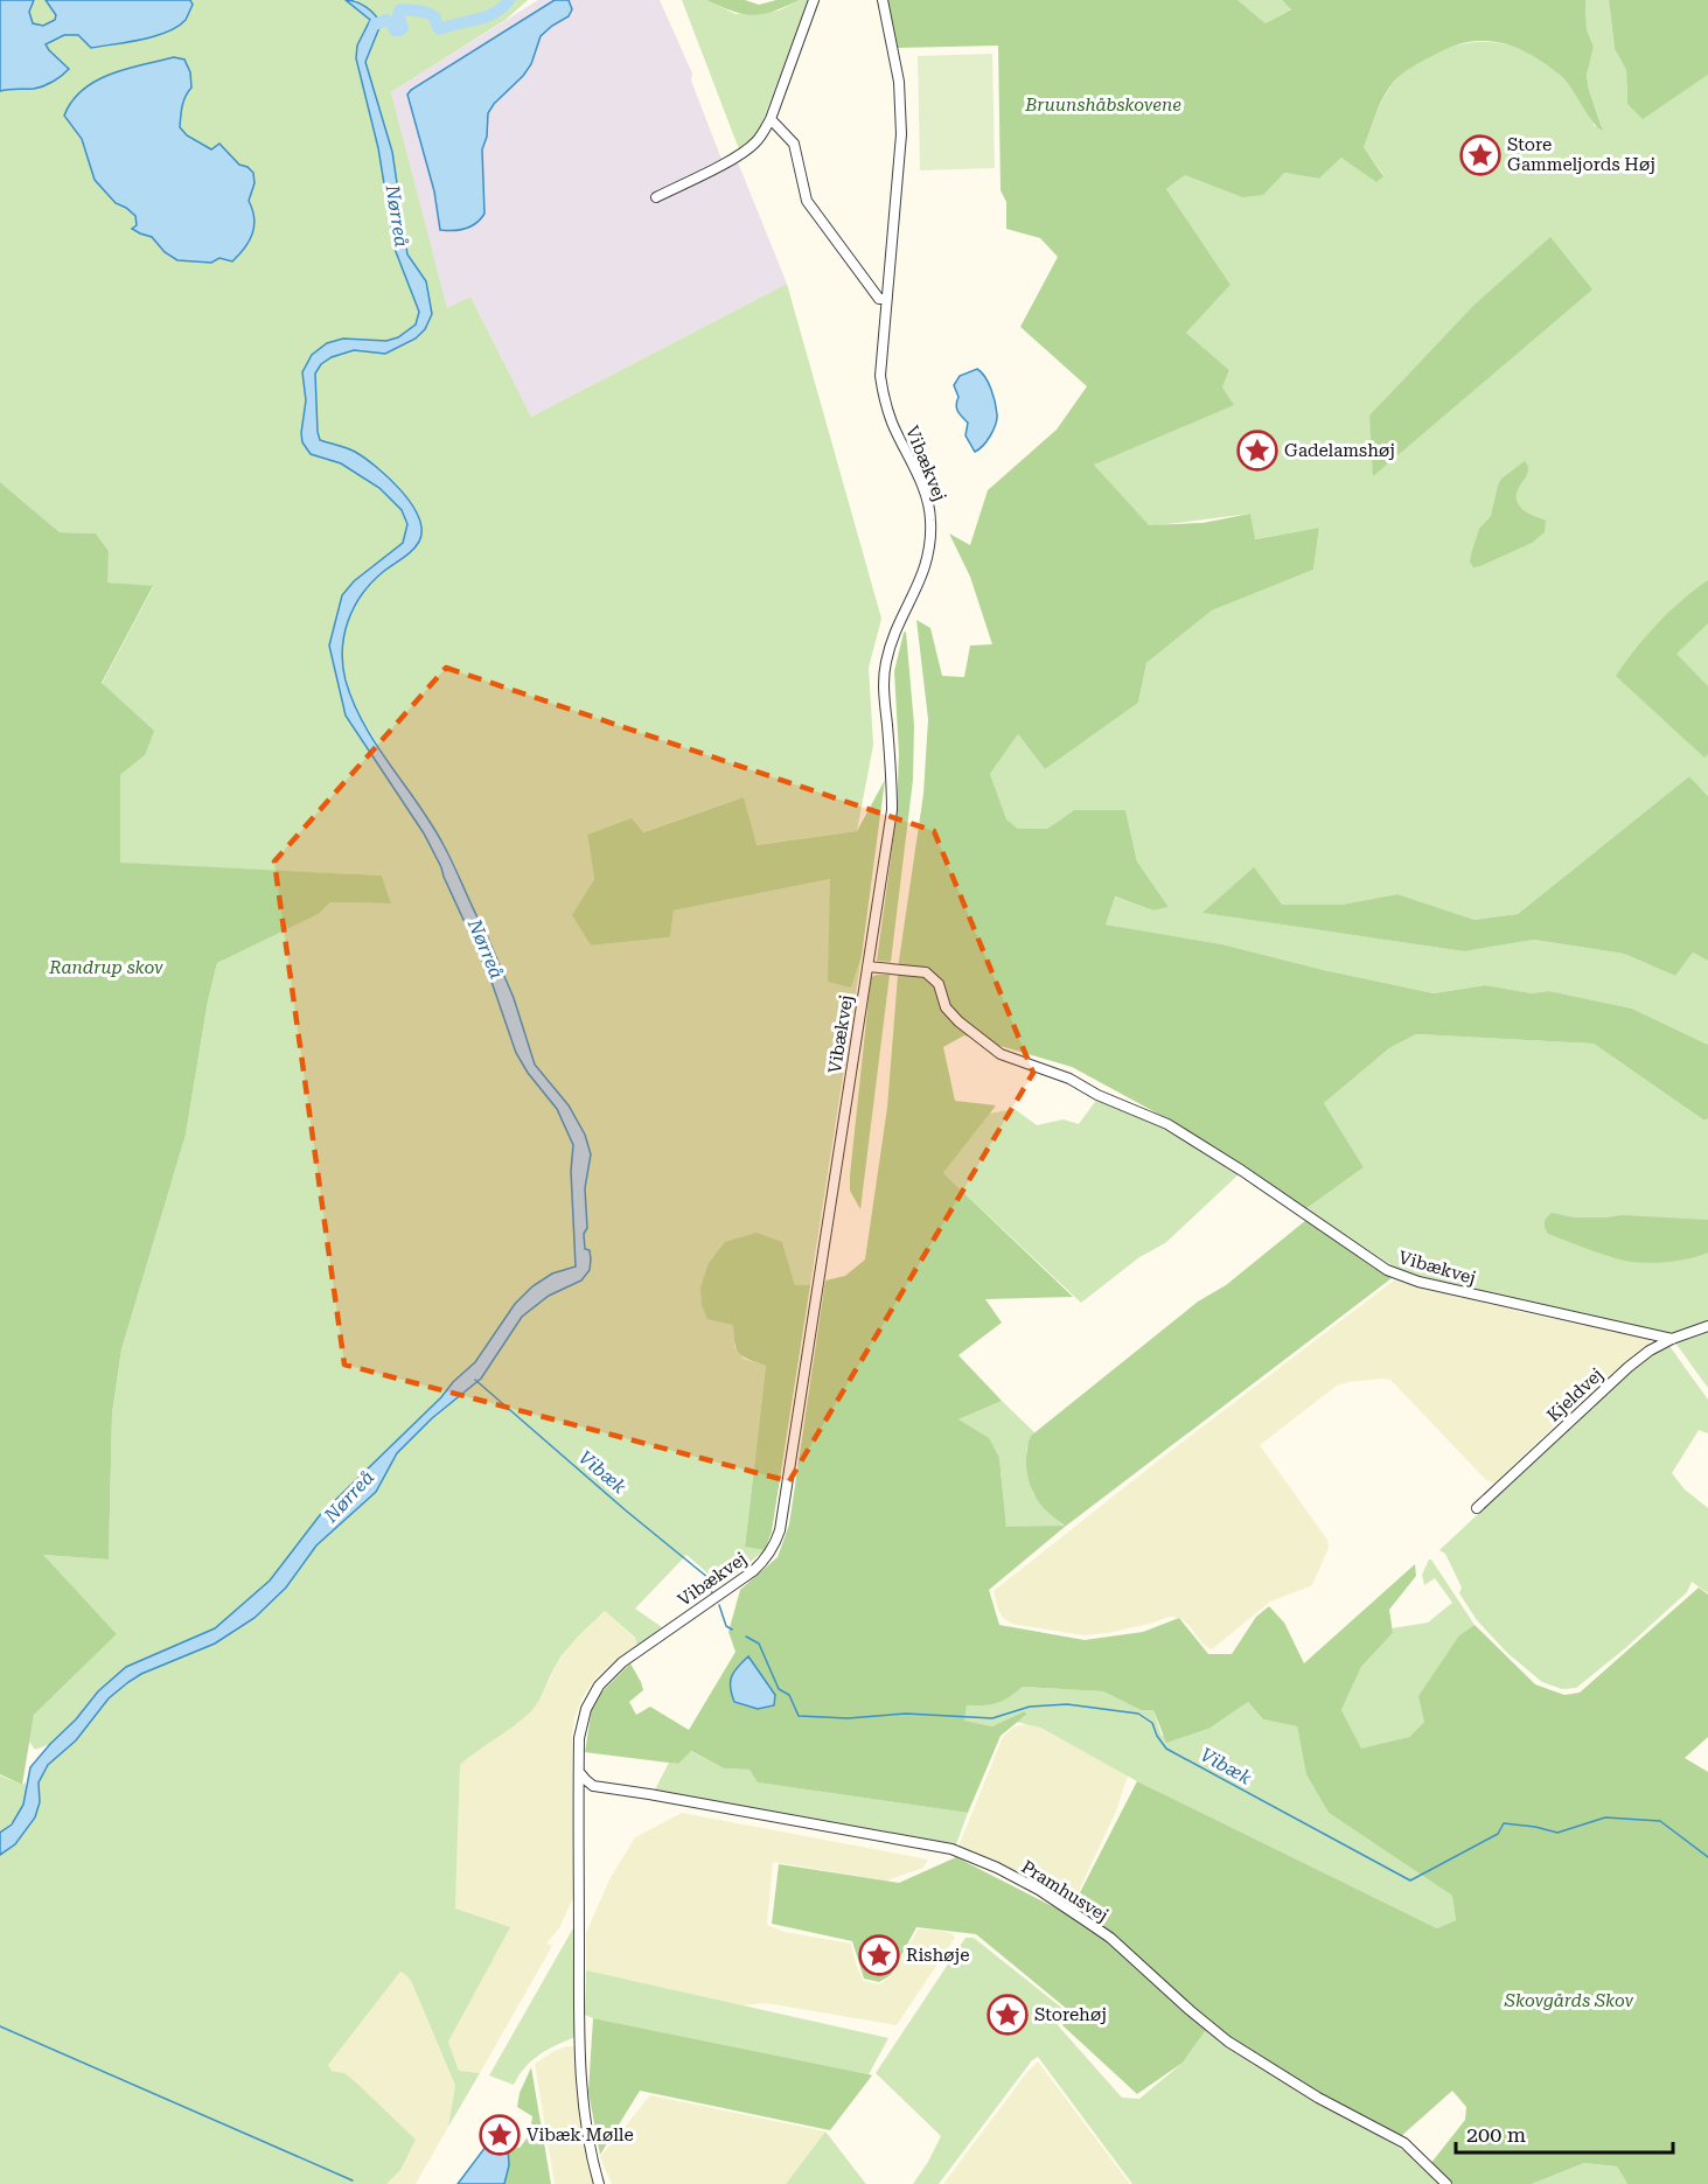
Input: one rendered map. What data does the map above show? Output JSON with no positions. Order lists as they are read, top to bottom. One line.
{"streets":{"street":["Vibækvej","Kjeldvej","Pramhusvej"]},"crossings":[["Vibækvej","Kjeldvej"]],"water":["Nørreå","Vibæk"],"parks":["Bruunshåbskovene","Randrup skov","Skovgårds Skov"],"places":{"place":["Store Gammeljords Høj","Gadelamshøj","Rishøje","Storehøj","Vibæk Mølle"]},"scale_bar":"200 m"}
